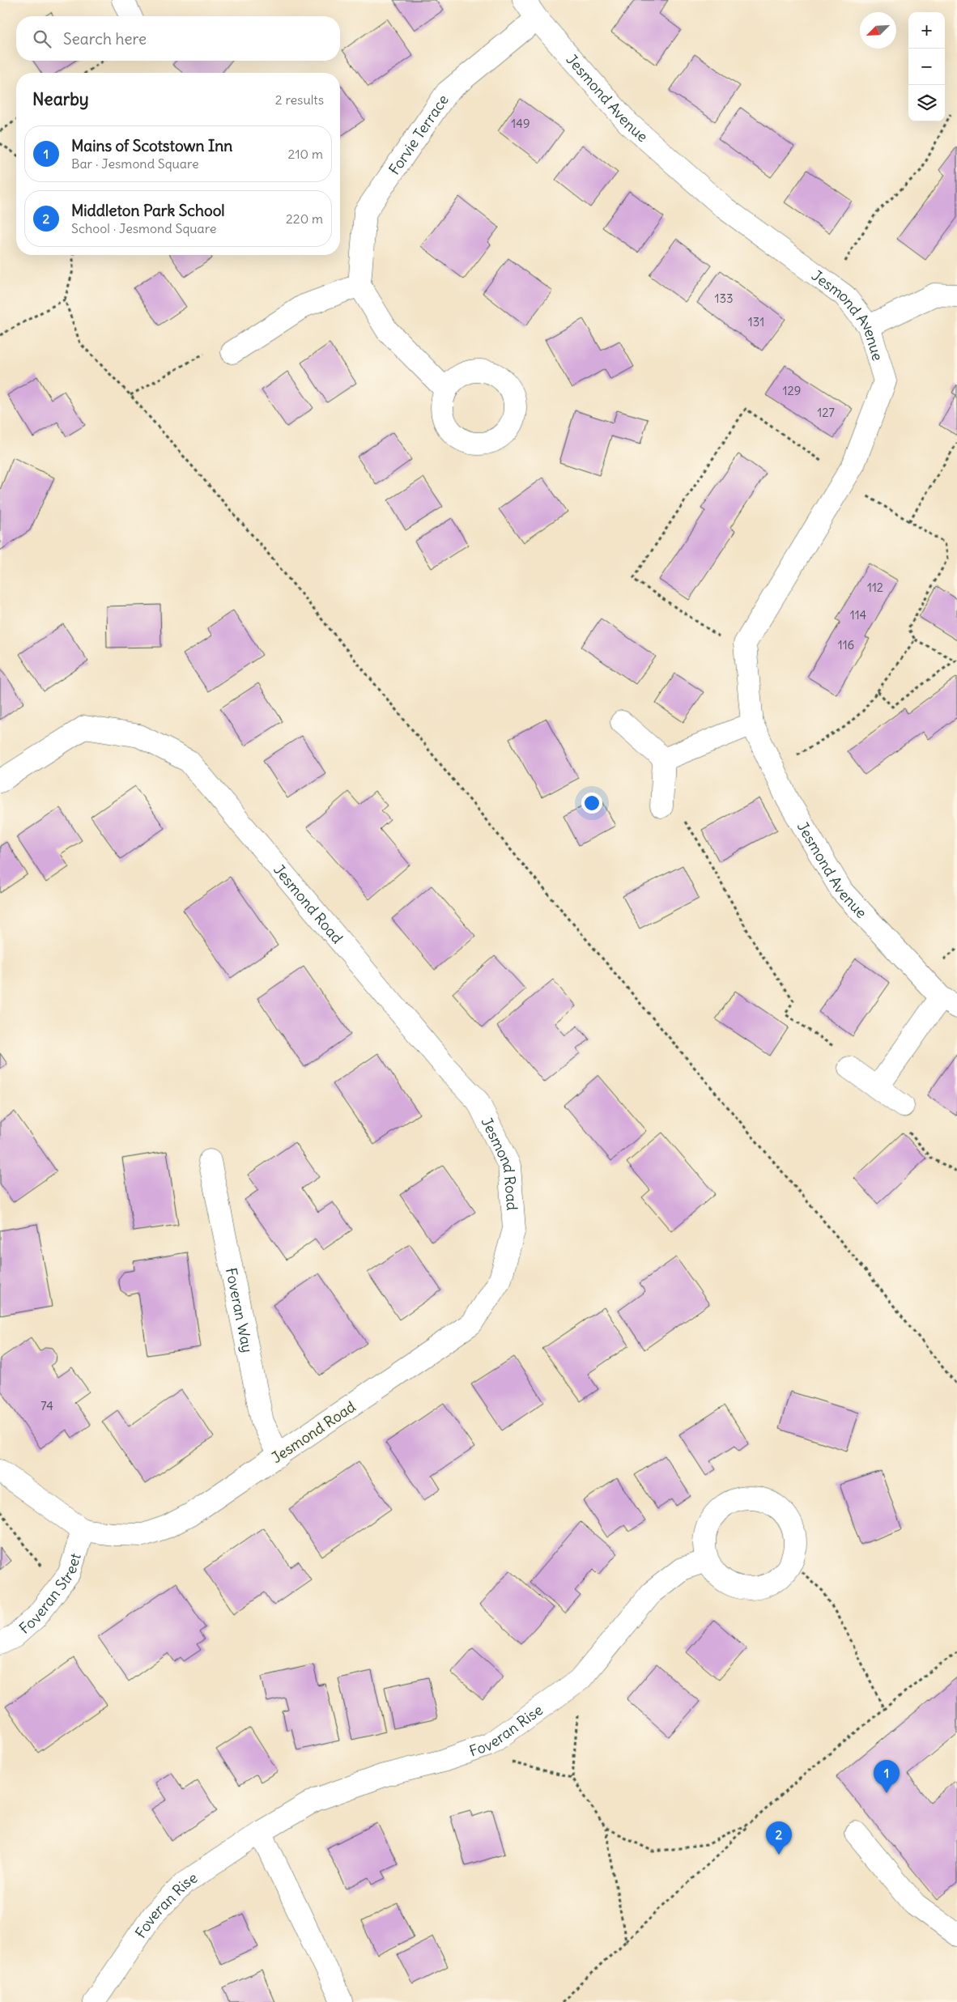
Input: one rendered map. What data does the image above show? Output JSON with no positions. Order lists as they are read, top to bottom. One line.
{"streets":{"street":["Jesmond Avenue","Forvie Terrace","Jesmond Road","Foveran Way","Foveran Street","Foveran Rise"]},"crossings":[["Jesmond Avenue","Forvie Terrace"],["Jesmond Road","Foveran Way"],["Jesmond Road","Foveran Street"]],"house_numbers":["149","133","131","129","127","112","114","116","74"],"north":"bottom left","page":{"map_buttons":["+","−"],"search":"Search here","heading":["Nearby","2 results"],"list":[{"mark":"1","name":"Mains of Scotstown Inn","note":"Bar · Jesmond Square","value":"210 m"},{"mark":"2","name":"Middleton Park School","note":"School · Jesmond Square","value":"220 m"}],"pins":["1","2"]}}
